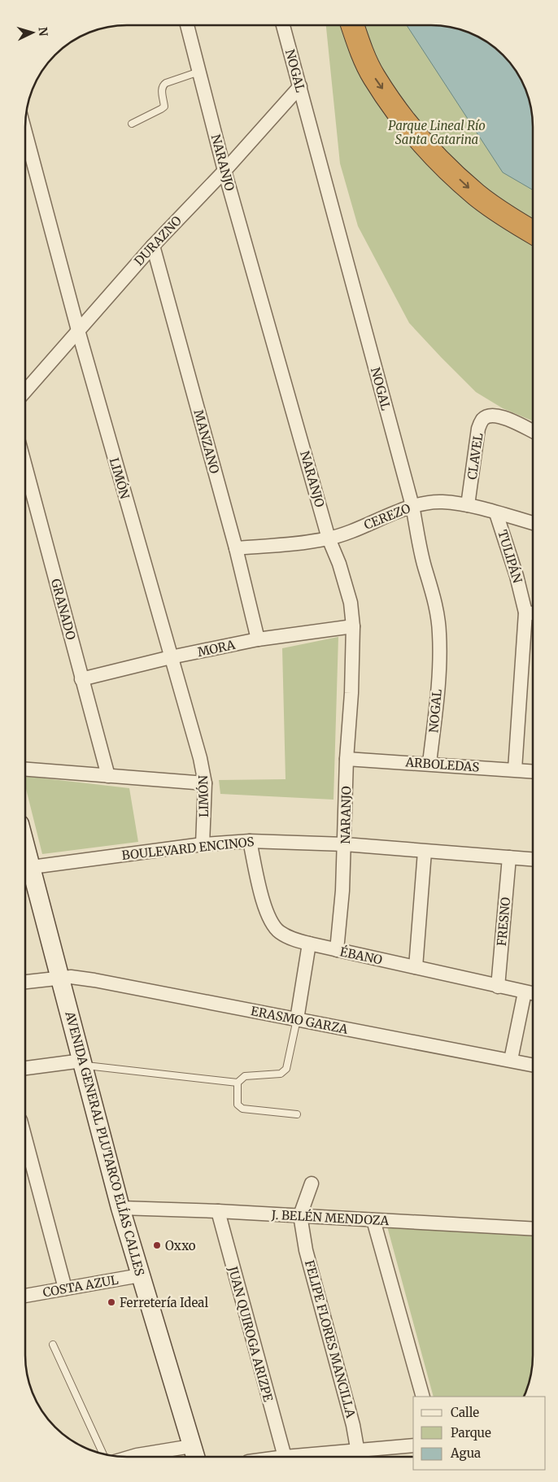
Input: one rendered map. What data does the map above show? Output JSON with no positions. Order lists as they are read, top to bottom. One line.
{"streets":{"street":["NOGAL","NARANJO","DURAZNO","MANZANO","CLAVEL","LIMÓN","CEREZO","TULIPÁN","GRANADO","MORA","ARBOLEDAS","BOULEVARD ENCINOS","FRESNO","ÉBANO","ERASMO GARZA","AVENIDA GENERAL PLUTARCO ELÍAS CALLES","J. BELÉN MENDOZA","COSTA AZUL","JUAN QUIROGA ARIZPE","FELIPE FLORES MANCILLA"]},"crossings":[["NOGAL","DURAZNO"],["NOGAL","CEREZO"],["NOGAL","ARBOLEDAS"],["NARANJO","DURAZNO"],["NARANJO","CEREZO"],["NARANJO","MORA"],["NARANJO","ARBOLEDAS"],["NARANJO","BOULEVARD ENCINOS"],["NARANJO","ÉBANO"],["DURAZNO","MANZANO"],["DURAZNO","LIMÓN"],["MANZANO","CEREZO"],["MANZANO","MORA"],["CLAVEL","CEREZO"],["LIMÓN","MORA"],["LIMÓN","BOULEVARD ENCINOS"],["CEREZO","TULIPÁN"],["TULIPÁN","ARBOLEDAS"],["GRANADO","MORA"],["BOULEVARD ENCINOS","FRESNO"],["BOULEVARD ENCINOS","ÉBANO"],["BOULEVARD ENCINOS","AVENIDA GENERAL PLUTARCO ELÍAS CALLES"],["FRESNO","ÉBANO"],["ERASMO GARZA","AVENIDA GENERAL PLUTARCO ELÍAS CALLES"],["AVENIDA GENERAL PLUTARCO ELÍAS CALLES","J. BELÉN MENDOZA"],["AVENIDA GENERAL PLUTARCO ELÍAS CALLES","COSTA AZUL"],["J. BELÉN MENDOZA","JUAN QUIROGA ARIZPE"],["J. BELÉN MENDOZA","FELIPE FLORES MANCILLA"]],"parks":["Parque Lineal Río Santa Catarina"],"places":["Oxxo","Ferretería Ideal"],"legend":["Calle","Parque","Agua"],"north":"right"}
